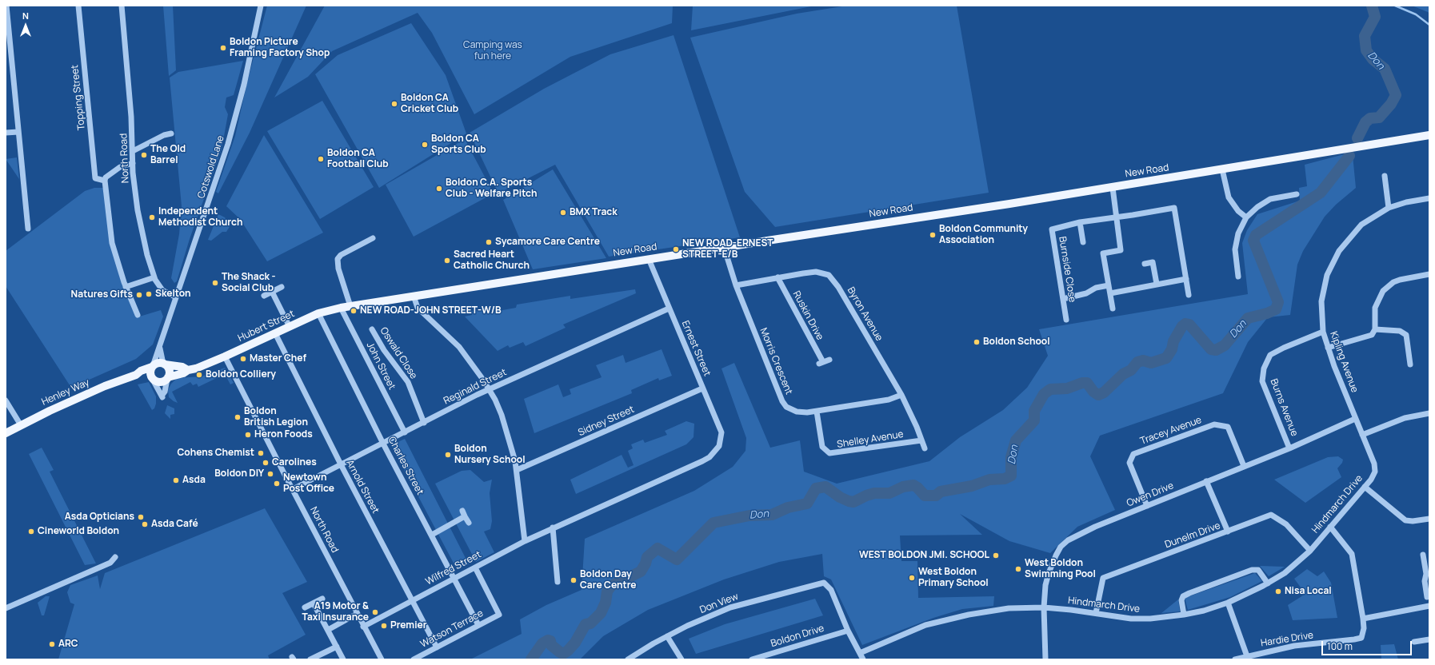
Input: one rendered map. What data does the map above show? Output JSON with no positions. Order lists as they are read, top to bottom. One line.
{"streets":{"main road":["New Road","Hubert Street","Henley Way"],"street":["Topping Street","North Road","Cotswold Lane","Burnside Close","Byron Avenue","Ruskin Drive","Ernest Street","Oswald Close","Morris Crescent","Kipling Avenue","John Street","Reginald Street","Burns Avenue","Sidney Street","Tracey Avenue","Shelley Avenue","Charles Street","Arnold Street","Owen Drive","Hindmarch Drive","Dunelm Drive","Wilfred Street","Don View","Watson Terrace","Boldon Drive","Hardie Drive"]},"crossings":[["North Road","Cotswold Lane"],["North Road","Hubert Street"],["North Road","Reginald Street"],["North Road","Wilfred Street"],["Cotswold Lane","Hubert Street"],["Cotswold Lane","Henley Way"],["New Road","Hubert Street"],["New Road","Ernest Street"],["New Road","Morris Crescent"],["Byron Avenue","Ruskin Drive"],["Byron Avenue","Morris Crescent"],["Byron Avenue","Shelley Avenue"],["Hubert Street","John Street"],["Hubert Street","Henley Way"],["Hubert Street","Charles Street"],["Hubert Street","Arnold Street"],["Ernest Street","Reginald Street"],["Ernest Street","Sidney Street"],["Ernest Street","Wilfred Street"],["Oswald Close","Reginald Street"],["Morris Crescent","Shelley Avenue"],["Kipling Avenue","Burns Avenue"],["Kipling Avenue","Owen Drive"],["Kipling Avenue","Hindmarch Drive"],["John Street","Reginald Street"],["Reginald Street","Charles Street"],["Reginald Street","Arnold Street"],["Burns Avenue","Owen Drive"],["Tracey Avenue","Owen Drive"],["Charles Street","Wilfred Street"],["Charles Street","Watson Terrace"],["Arnold Street","Wilfred Street"],["Arnold Street","Watson Terrace"],["Owen Drive","Hindmarch Drive"],["Hindmarch Drive","Dunelm Drive"],["Hindmarch Drive","Hardie Drive"],["Wilfred Street","Watson Terrace"],["Don View","Boldon Drive"]],"water":["Don"],"parks":["Camping was fun here"],"places":["Boldon Picture Framing Factory Shop","Boldon CA Cricket Club","Boldon CA Sports Club","The Old Barrel","Boldon CA Football Club","Boldon C.A. Sports Club - Welfare Pitch","BMX Track","Independent Methodist Church","Boldon Community Association","Sycamore Care Centre","NEW ROAD-ERNEST STREET-E/B","Sacred Heart Catholic Church","The Shack - Social Club","Skelton","Natures Gifts","NEW ROAD-JOHN STREET-W/B","Boldon School","Master Chef","Boldon Colliery","Boldon British Legion","Heron Foods","Cohens Chemist","Boldon Nursery School","Carolines","Boldon DIY","Asda","Newtown Post Office","Asda Opticians","Asda Café","Cineworld Boldon","WEST BOLDON JMI. SCHOOL","West Boldon Swimming Pool","West Boldon Primary School","Boldon Day Care Centre","Nisa Local","A19 Motor & Taxi Insurance","Premier","ARC"],"scale_bar":"100 m","north":"top"}
